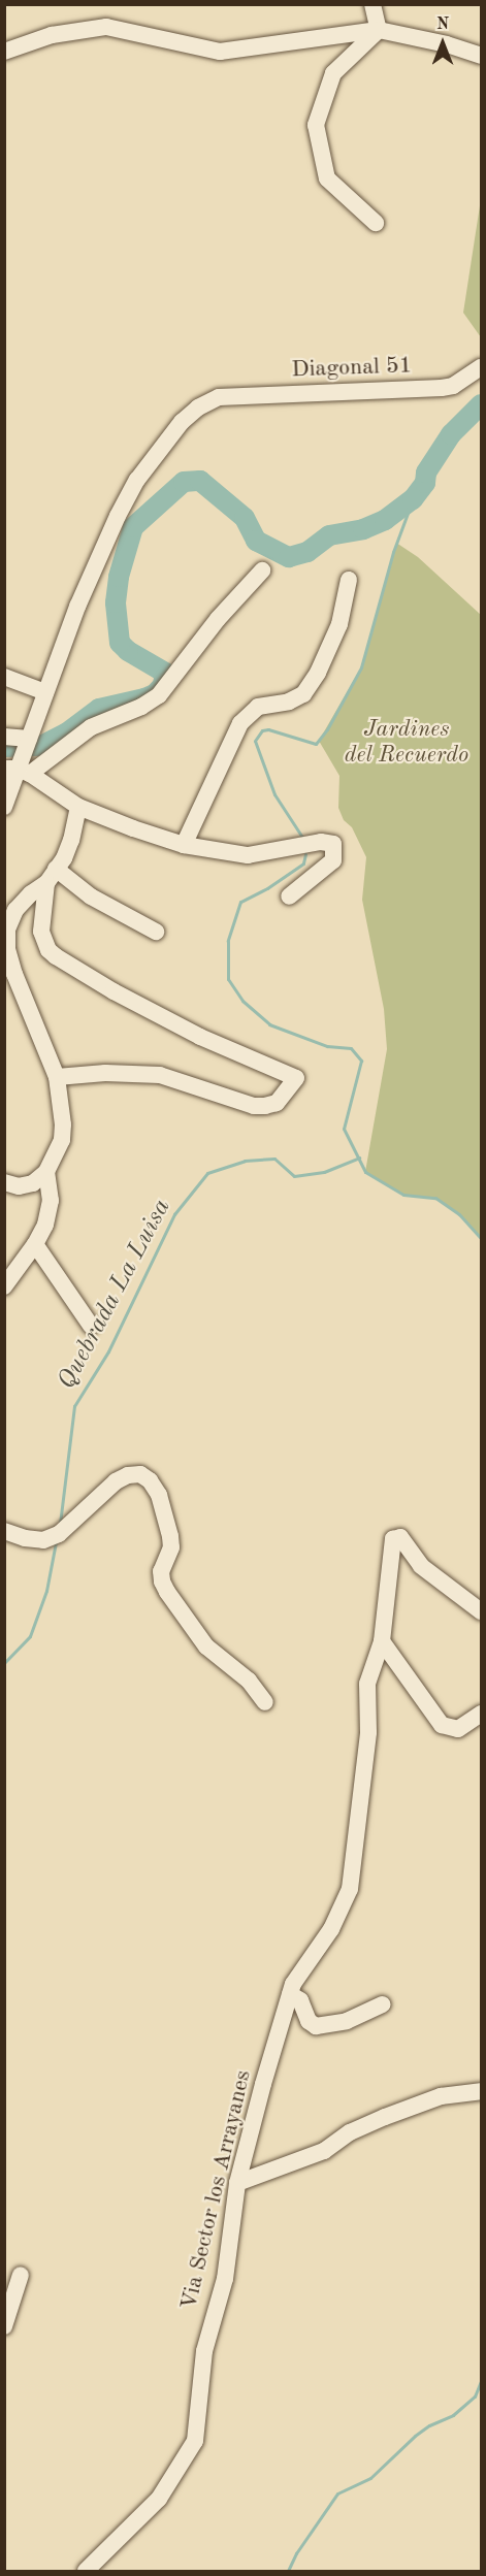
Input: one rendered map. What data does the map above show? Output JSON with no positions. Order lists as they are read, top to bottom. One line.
{"streets":{"street":["Diagonal 51","Via Sector los Arrayanes"]},"water":["Quebrada La Luisa"],"parks":["Jardines del Recuerdo"],"north":"top"}
